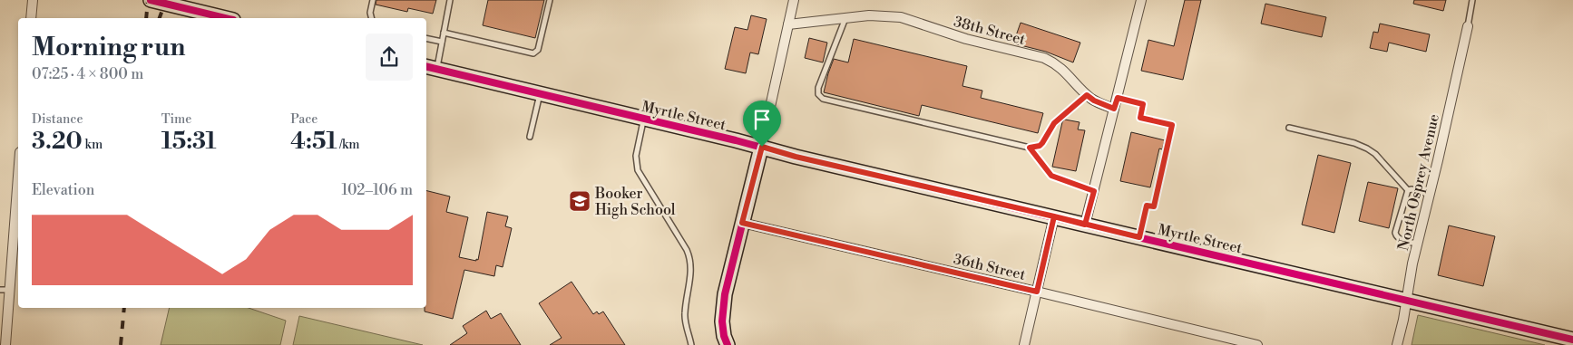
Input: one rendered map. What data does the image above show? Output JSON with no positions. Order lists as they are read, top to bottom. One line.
{"streets":{"street":["38th Street","Myrtle Street","North Osprey Avenue","36th Street"]},"crossings":[["Myrtle Street","North Osprey Avenue"]],"places":{"school or university":["Booker High School"]},"page":{"heading":["Morning run","07:25 · 4 × 800 m"],"stats":[["Distance","3.20 km"],["Time","15:31"],["Pace","4:51 /km"]],"chart":["Elevation","102–106 m"]}}
